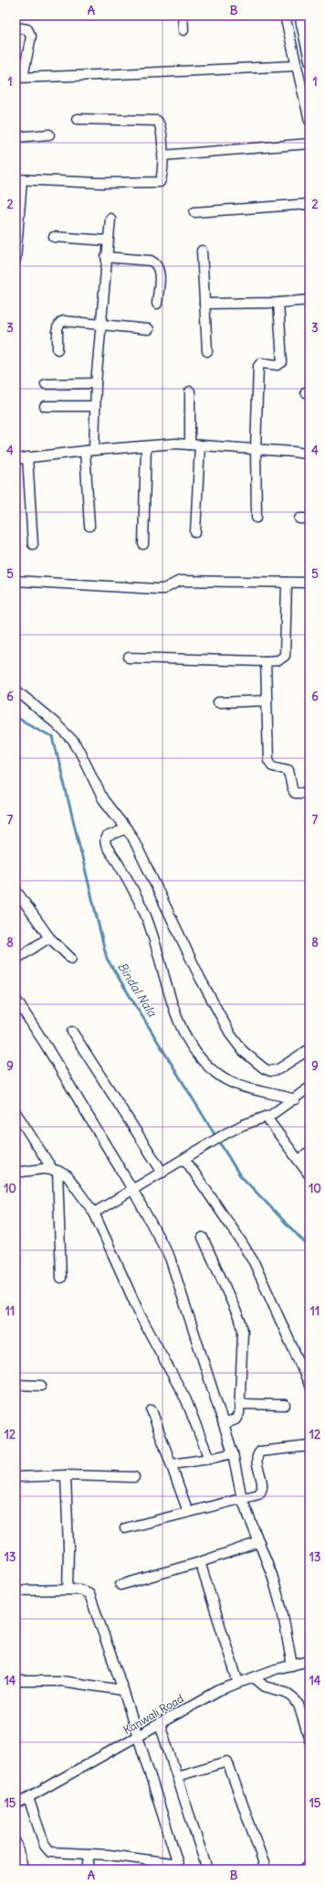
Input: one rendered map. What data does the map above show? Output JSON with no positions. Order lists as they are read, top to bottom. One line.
{"streets":{"street":["Kanwali Road"]},"water":["Bindal Nala"],"grid":{"columns":["A","B"],"rows":["1","2","3","4","5","6","7","8","9","10","11","12","13","14","15"]}}
